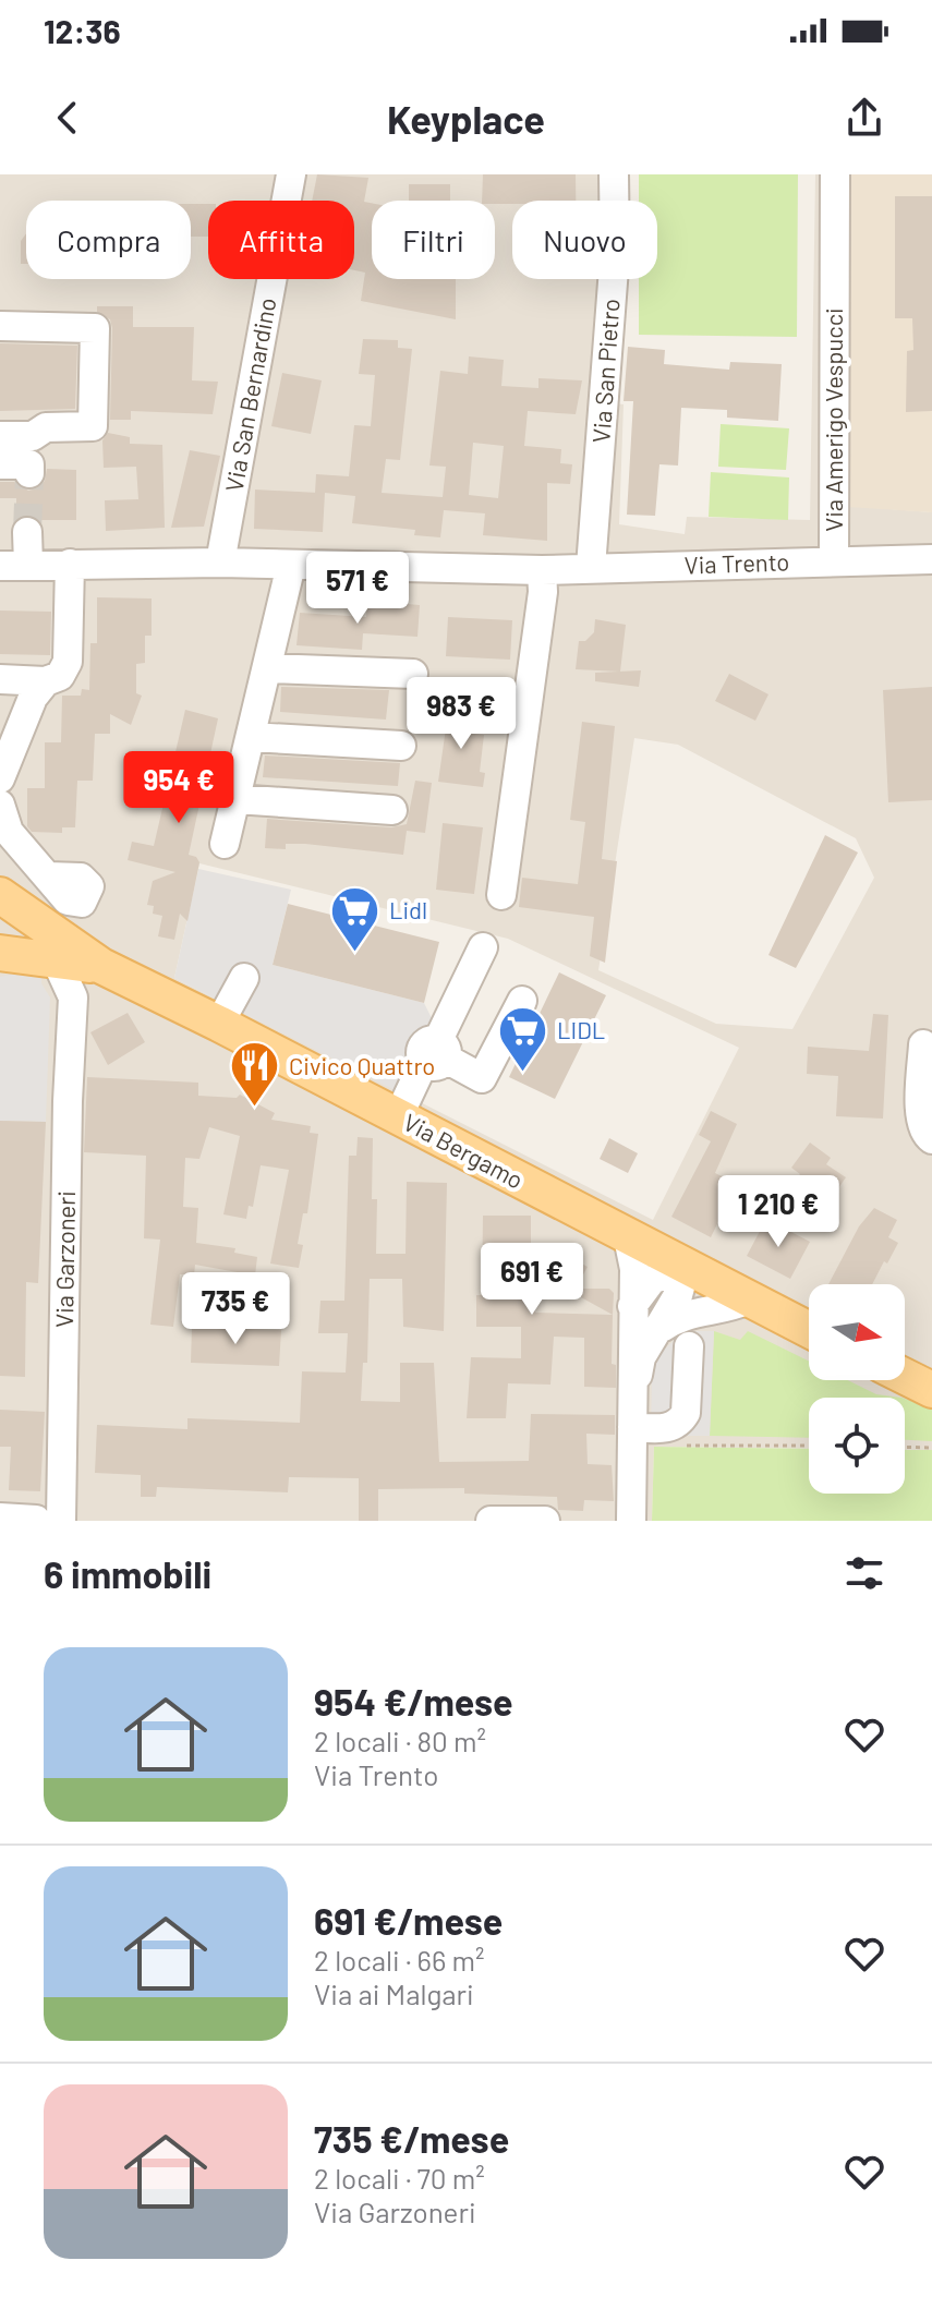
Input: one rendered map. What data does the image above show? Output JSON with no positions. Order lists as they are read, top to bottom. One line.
{"streets":{"main road":["Via Bergamo"],"street":["Via San Pietro","Via San Bernardino","Via Amerigo Vespucci","Via Trento","Via Garzoneri"]},"crossings":[["Via San Pietro","Via Trento"],["Via San Bernardino","Via Trento"],["Via Amerigo Vespucci","Via Trento"],["Via Bergamo","Via Garzoneri"]],"places":{"supermarket":["Lidl","LIDL"],"restaurant":["Civico Quattro"]},"north":"right","page":{"status":"12:36","header":"Keyplace","chip":["Compra","Affitta","Filtri","Nuovo"],"price":["571 €","983 €","954 €","1 210 €","691 €","735 €"],"heading":"6 immobili","list":[{"name":"954 €/mese","note":"2 locali · 80 m² · Via Trento"},{"name":"691 €/mese","note":"2 locali · 66 m² · Via ai Malgari"},{"name":"735 €/mese","note":"2 locali · 70 m² · Via Garzoneri"}]}}
